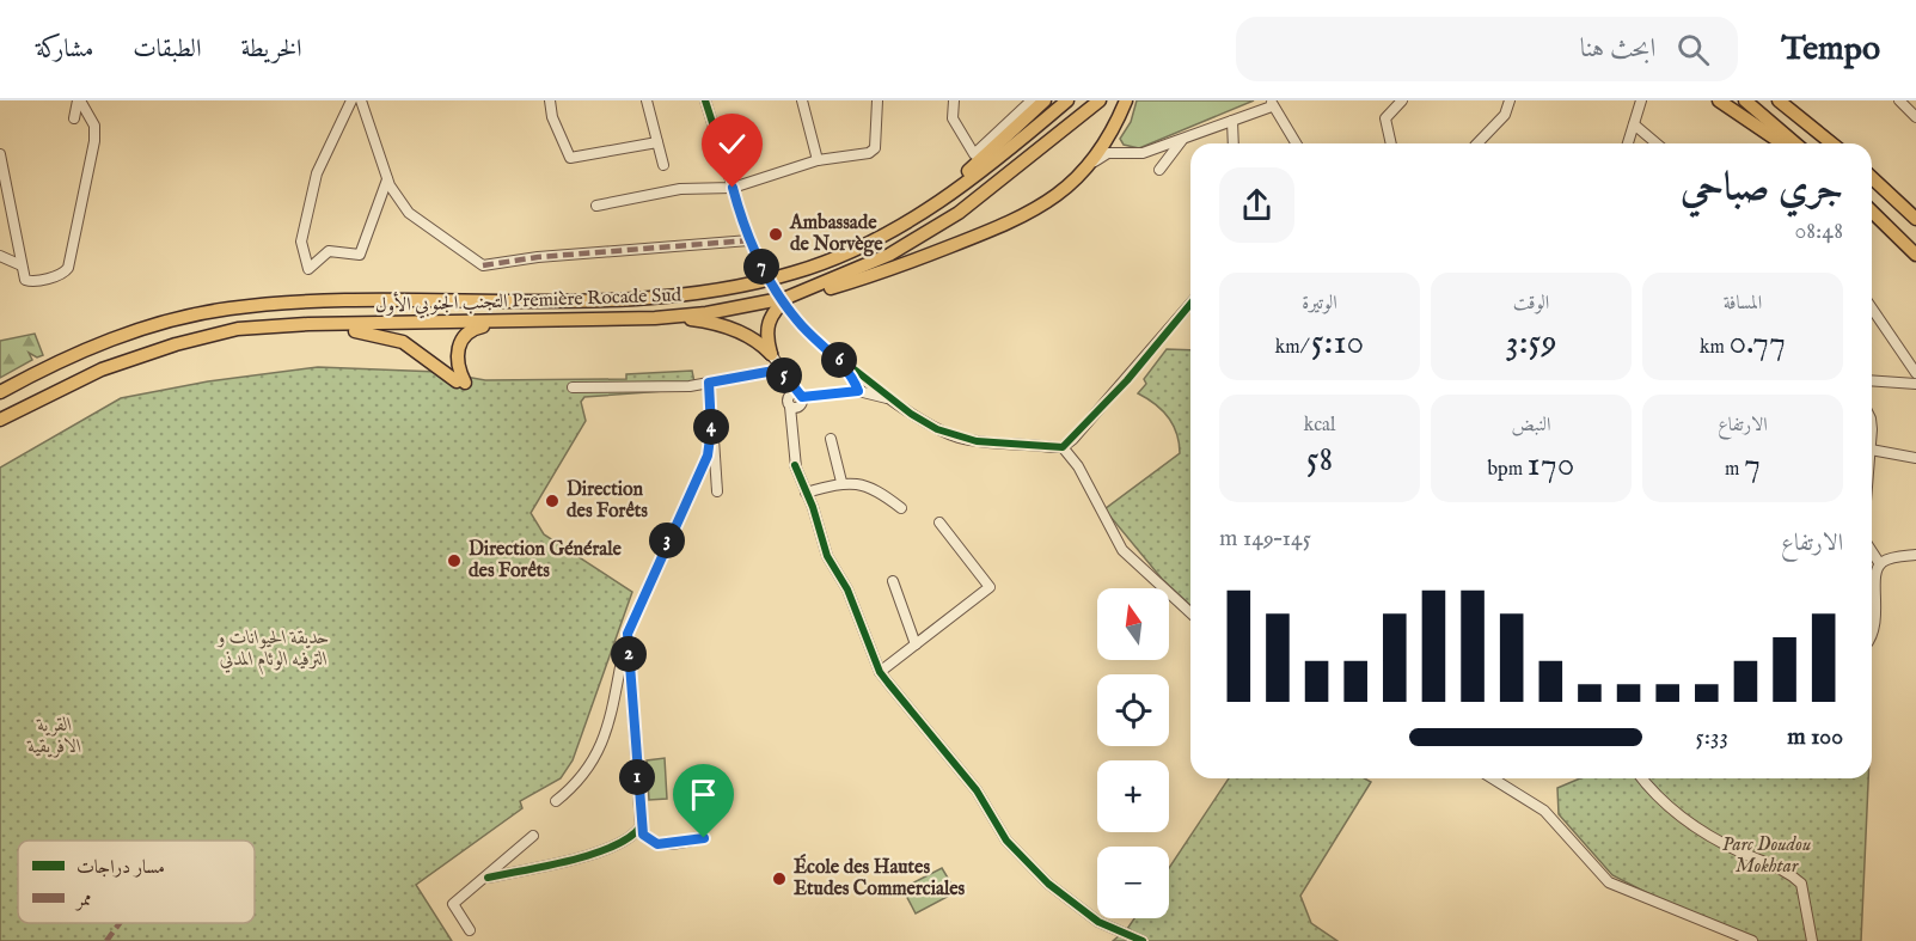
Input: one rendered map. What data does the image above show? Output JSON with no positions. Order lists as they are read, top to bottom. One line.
{"streets":{"highway":["التجنب الجنوبي الأول Première Rocade Sud"]},"parks":["حديقة الحيوانات و الترفيه الوئام المدني","القرية الافريقية","Parc Doudou Mokhtar"],"places":["Ambassade de Norvège","Direction des Forêts","Direction Générale des Forêts","École des Hautes Etudes Commerciales"],"legend":["مسار دراجات","ممر"],"north":"top","page":{"header":"Tempo","search":"ابحث هنا","nav":["الخريطة","الطبقات","مشاركة"],"heading":["جري صباحي","08:48"],"pins":["7","6","5","4","3","2","1"],"stats":[["المسافة","0.77 km"],["الوقت","3:59"],["الوتيرة","5:10 /km"],["الارتفاع","7 m"],["النبض","170 bpm"],["kcal","58"]],"chart":["الارتفاع","145–149 m"],"map_buttons":["+","−"],"list":[{"name":"100 m","note":"5:33"}]}}
